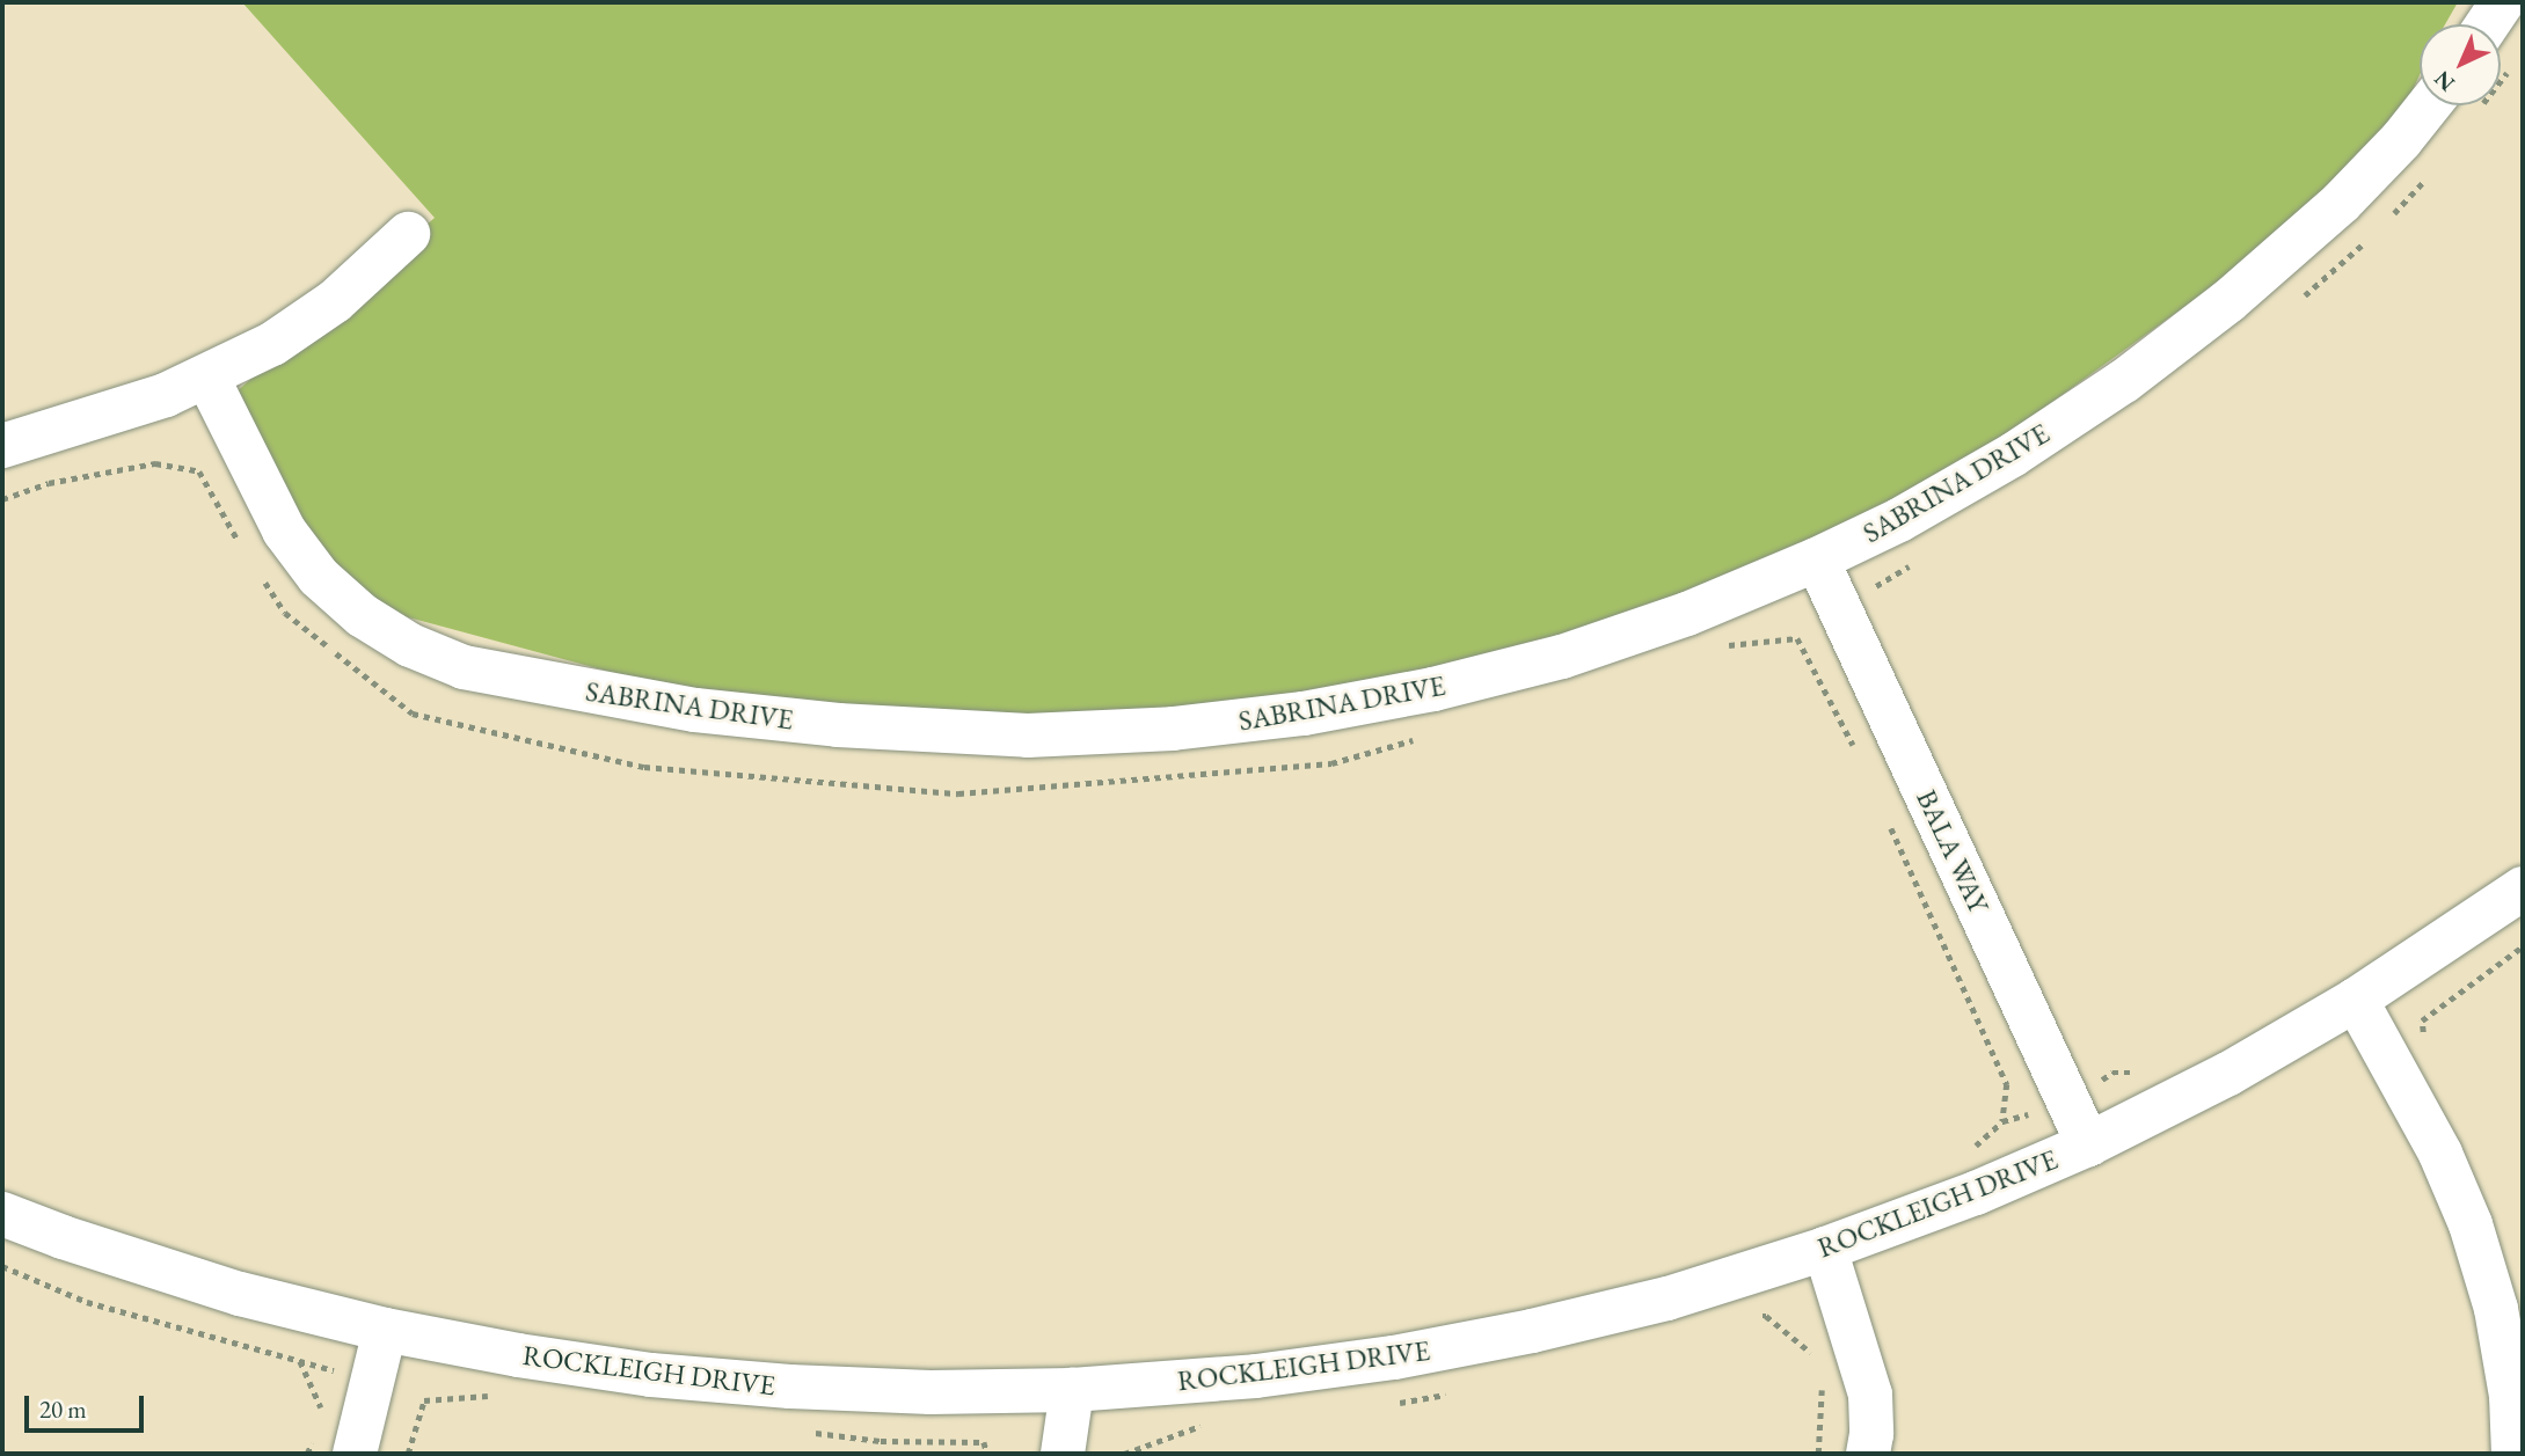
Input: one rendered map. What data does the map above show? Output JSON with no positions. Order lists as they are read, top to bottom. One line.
{"streets":{"street":["SABRINA DRIVE","BALA WAY","ROCKLEIGH DRIVE"]},"crossings":[["SABRINA DRIVE","BALA WAY"],["BALA WAY","ROCKLEIGH DRIVE"]],"scale_bar":"20 m","north":"bottom left"}
